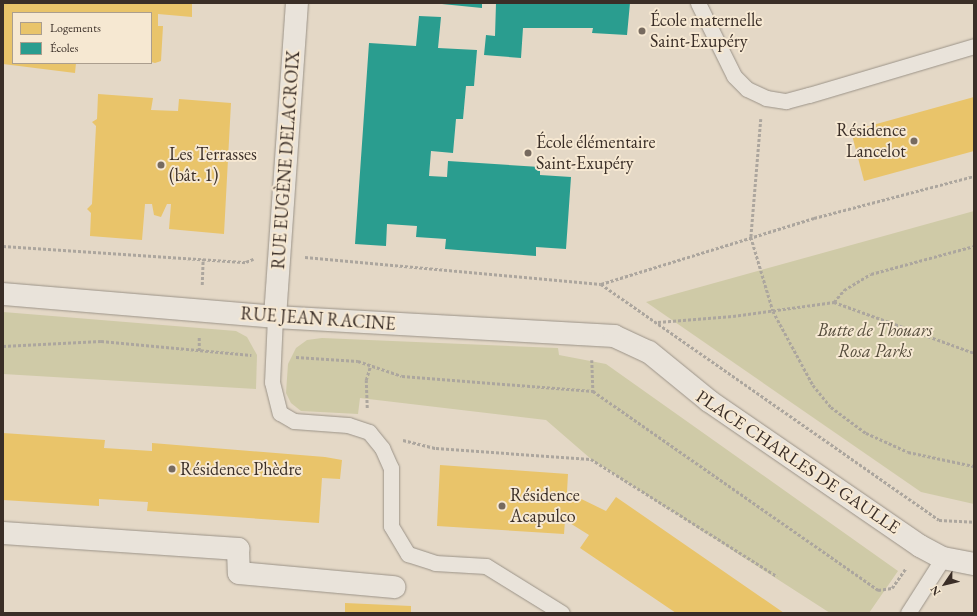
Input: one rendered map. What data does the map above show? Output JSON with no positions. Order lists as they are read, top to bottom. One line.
{"streets":{"street":["RUE EUGÈNE DELACROIX","RUE JEAN RACINE","PLACE CHARLES DE GAULLE"]},"crossings":[["RUE EUGÈNE DELACROIX","RUE JEAN RACINE"],["RUE JEAN RACINE","PLACE CHARLES DE GAULLE"]],"parks":["Butte de Thouars Rosa Parks"],"places":["École maternelle Saint-Exupéry","Résidence Lancelot","École élémentaire Saint-Exupéry","Les Terrasses (bât. 1)","Résidence Phèdre","Résidence Acapulco"],"legend":["Logements","Écoles"],"north":"bottom left"}
